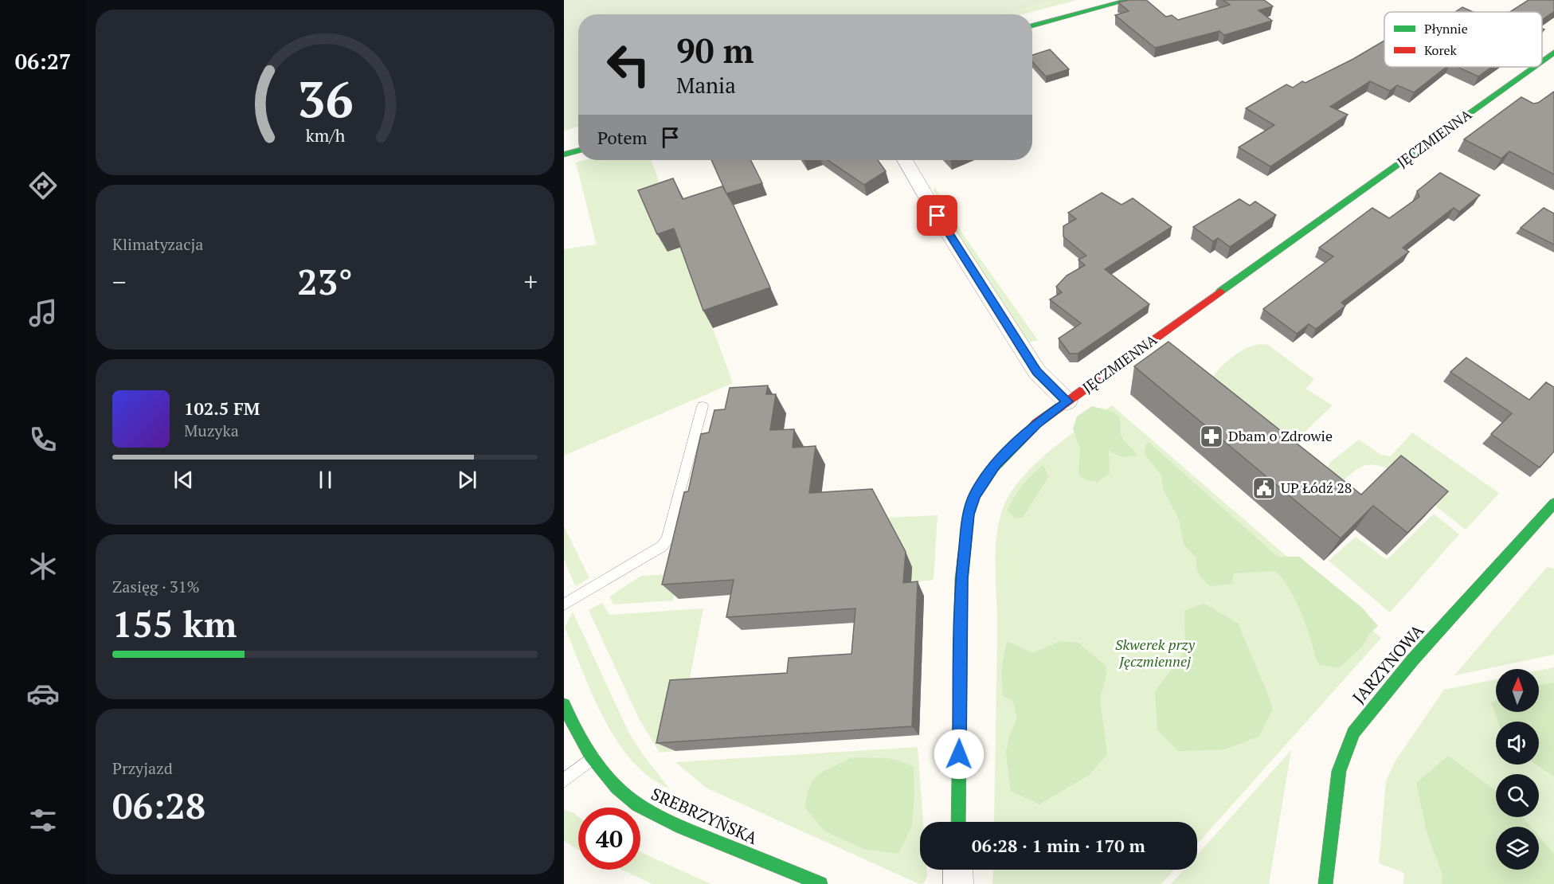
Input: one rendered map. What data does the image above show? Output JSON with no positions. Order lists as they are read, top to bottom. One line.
{"streets":{"street":["JĘCZMIENNA","JARZYNOWA","SREBRZYŃSKA"]},"parks":["Skwerek przy Jęczmiennej"],"places":{"pharmacy":["Dbam o Zdrowie"],"public building":["UP Łódź 28"]},"legend":["Płynnie","Korek"],"north":"top","page":{"tabs":"06:27","turn":["90 m","Mania"],"then":"Potem","tile":["Klimatyzacja",["Zasięg · 31%","155 km"],["Przyjazd","06:28"]],"heat":["−","23°","+"],"song":["102.5 FM","Muzyka"],"limit":"40","trip":"06:28 · 1 min · 170 m","gauge":["36","km/h"]}}
